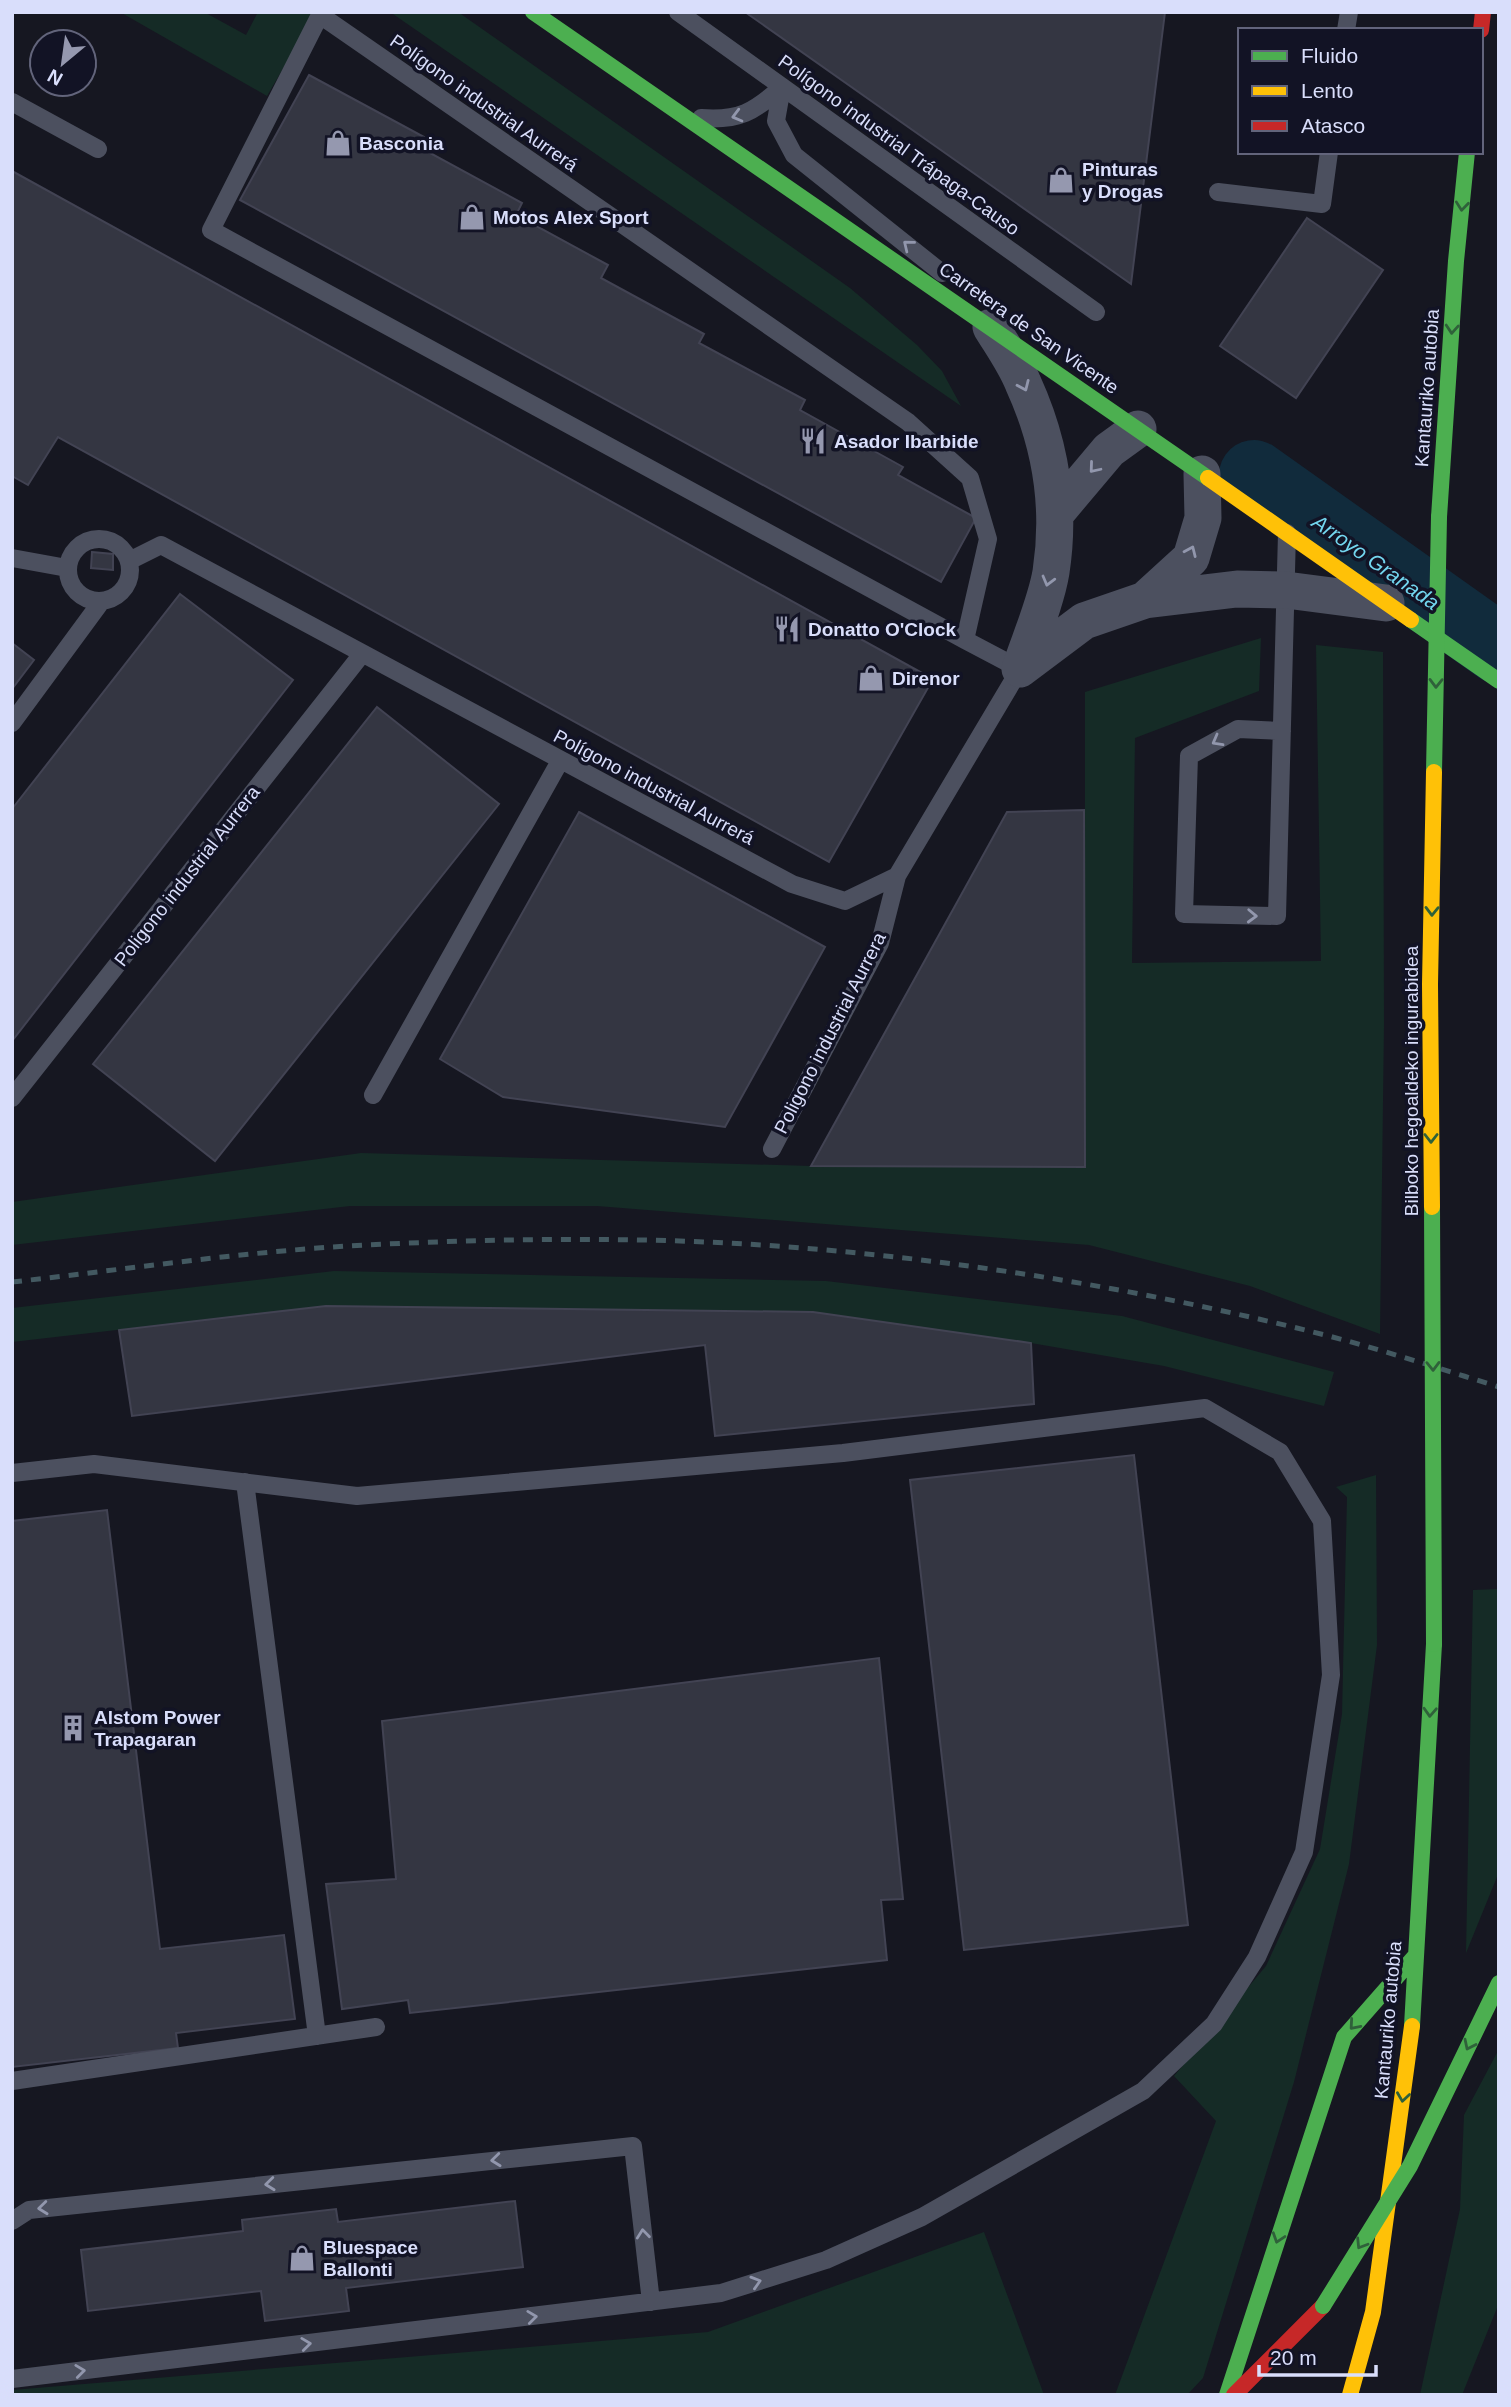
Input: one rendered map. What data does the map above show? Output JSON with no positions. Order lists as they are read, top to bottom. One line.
{"streets":{"main road":["Carretera de San Vicente","Kantauriko autobia","Bilboko hegoaldeko ingurabidea"],"lane":["Polígono industrial Aurrerá","Polígono industrial Trápaga-Causo","Poligono industrial Aurrera"]},"crossings":[["Polígono industrial Aurrerá","Poligono industrial Aurrera"],["Kantauriko autobia","Bilboko hegoaldeko ingurabidea"]],"one_way":["Bilboko hegoaldeko ingurabidea"],"water":["Arroyo Granada"],"places":{"shop":["Basconia","Pinturas y Drogas","Motos Alex Sport","Direnor","Bluespace Ballonti"],"restaurant":["Asador Ibarbide","Donatto O'Clock"],"building":["Alstom Power Trapagaran"]},"legend":["Fluido","Lento","Atasco"],"scale_bar":"20 m","north":"bottom left"}
